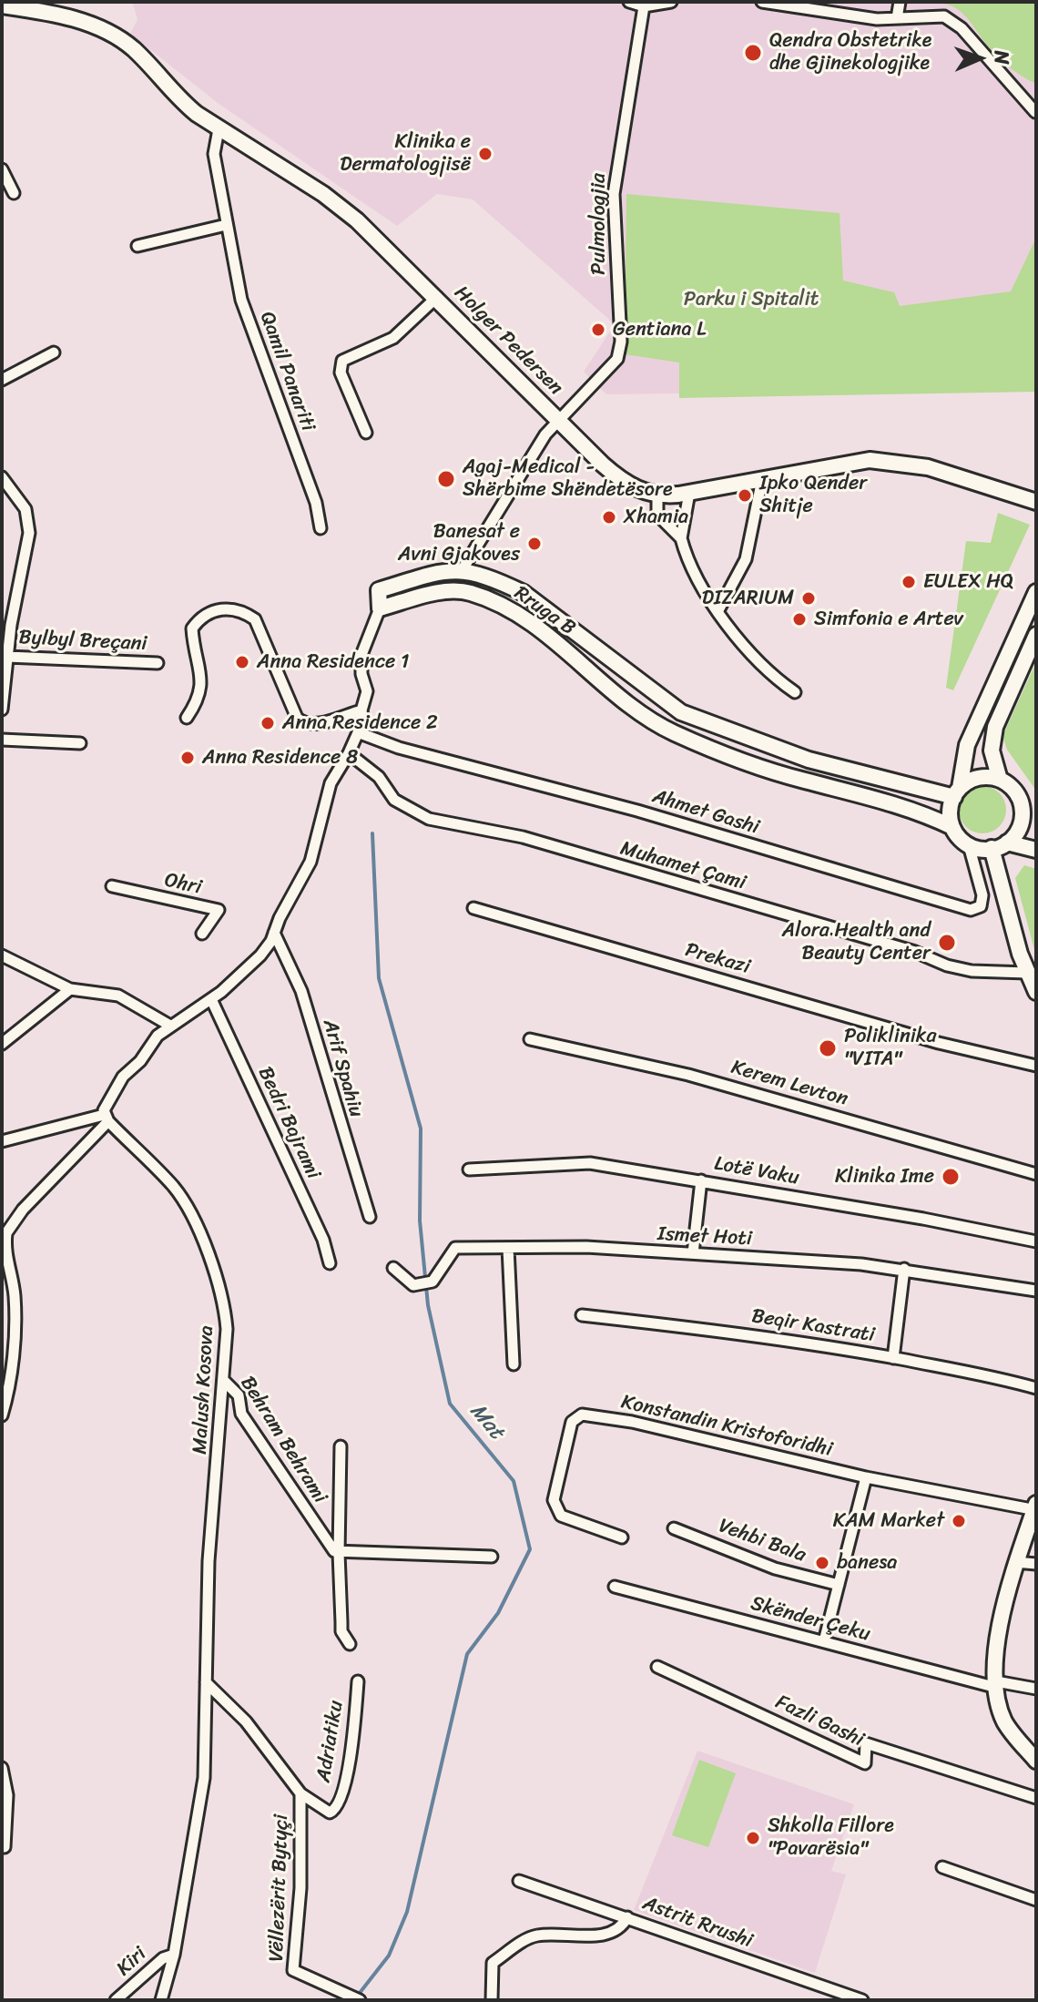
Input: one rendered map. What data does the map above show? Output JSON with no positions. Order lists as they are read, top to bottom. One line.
{"streets":{"main road":["Holger Pedersen","Rruga B"],"street":["Pulmologjia","Qamil Panariti","Bylbyl Breçani","Ahmet Gashi","Muhamet Çami","Ohri","Prekazi","Arif Spahiu","Kerem Levton","Bedri Bajrami","Lotë Vaku","Ismet Hoti","Beqir Kastrati","Malush Kosova","Konstandin Kristoforidhi","Behram Behrami","Vehbi Bala","Skënder Çeku","Fazli Gashi","Adriatiku","Vëllezërit Bytyçi","Astrit Rrushi","Kiri"]},"crossings":[["Pulmologjia","Holger Pedersen"],["Holger Pedersen","Qamil Panariti"],["Rruga B","Ahmet Gashi"],["Malush Kosova","Behram Behrami"],["Malush Kosova","Vëllezërit Bytyçi"],["Malush Kosova","Kiri"],["Adriatiku","Vëllezërit Bytyçi"]],"water":["Mat"],"parks":["Parku i Spitalit"],"places":["Qendra Obstetrike dhe Gjinekologjike","Klinika e Dermatologjisë","Gentiana L","Agaj-Medical - Shërbime Shëndetësore","Ipko Qender Shitje","Xhamia","Banesat e Avni Gjakoves","EULEX HQ","DIZARIUM","Simfonia e Artev","Anna Residence 1","Anna Residence 2","Anna Residence 8","Alora Health and Beauty Center","Poliklinika \"VITA\"","Klinika Ime","KAM Market","banesa","Shkolla Fillore \"Pavarësia\""],"north":"right"}
